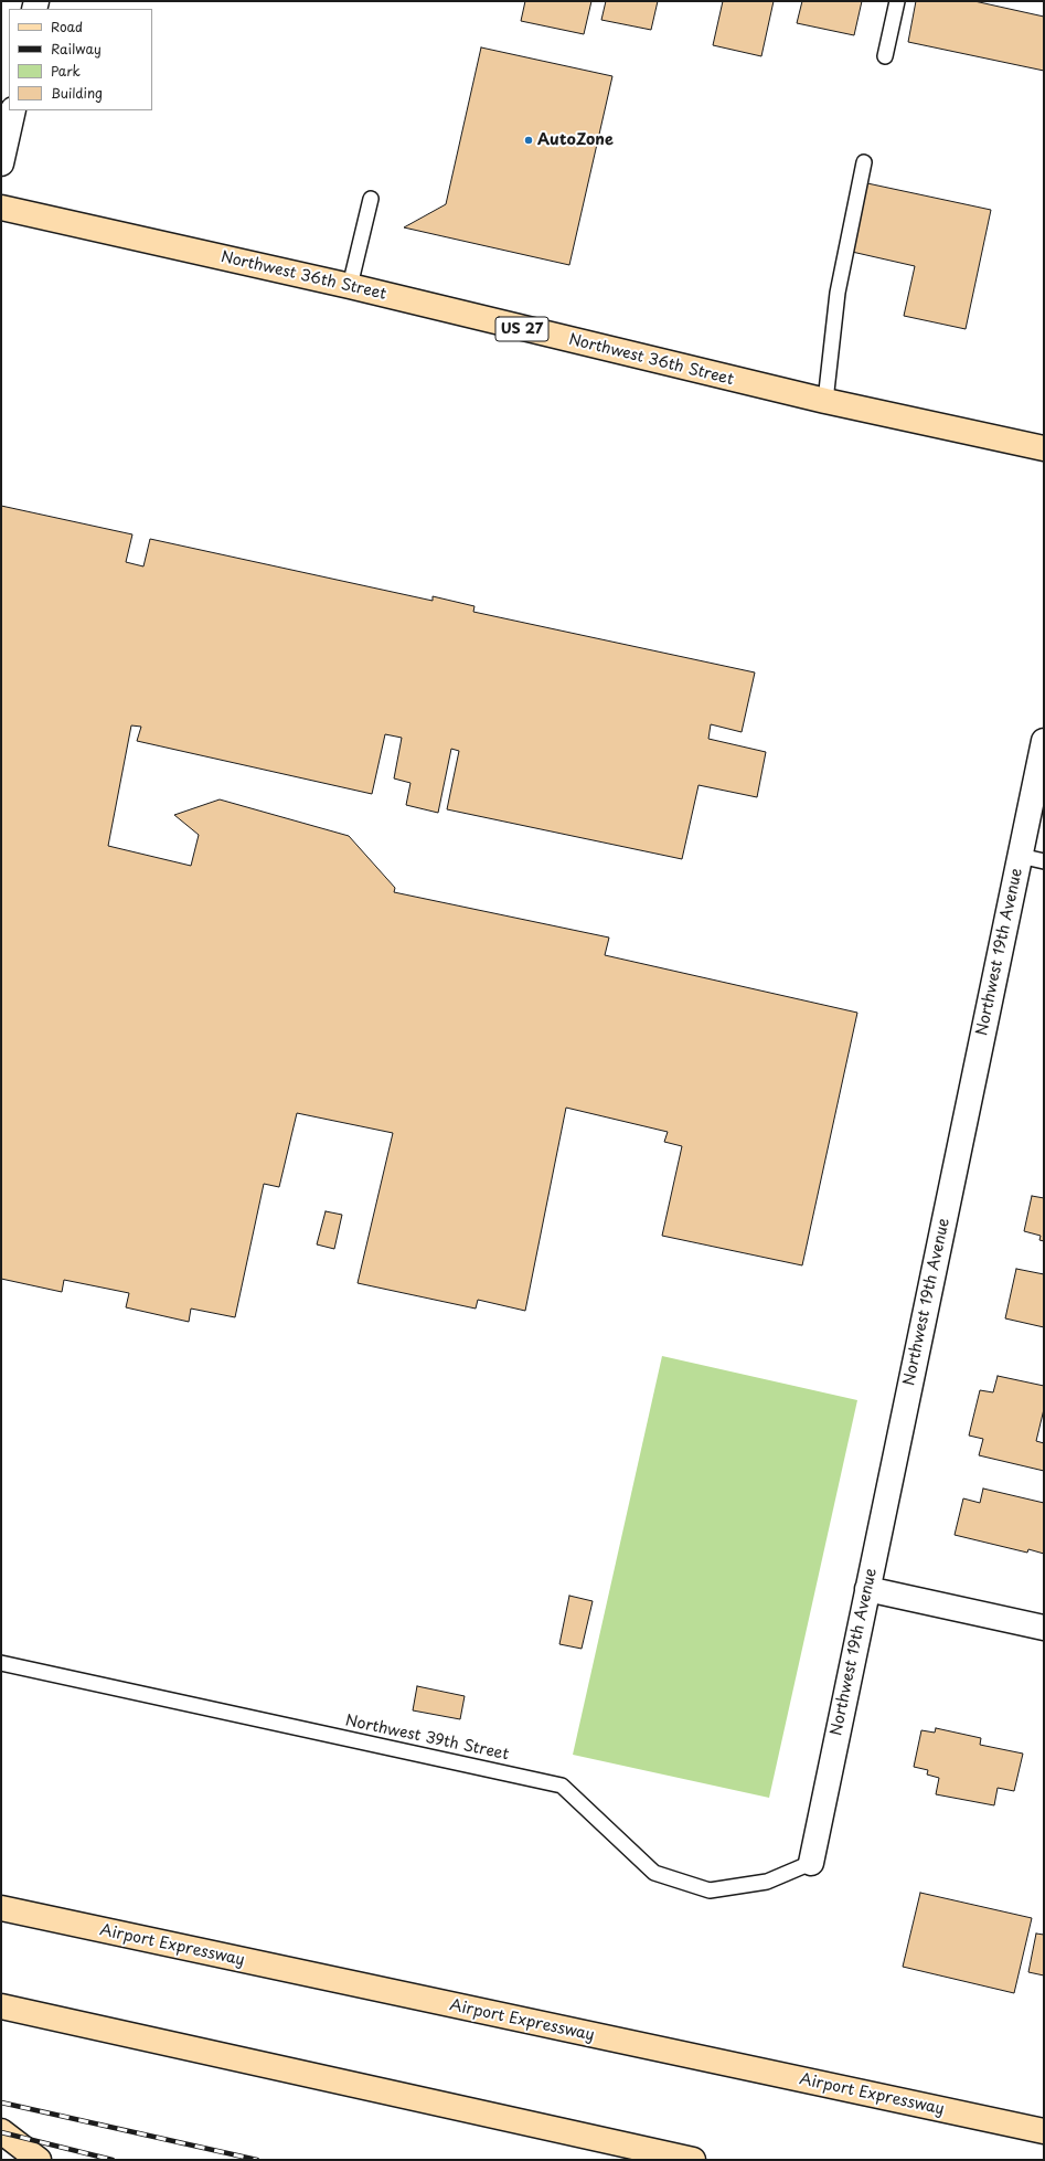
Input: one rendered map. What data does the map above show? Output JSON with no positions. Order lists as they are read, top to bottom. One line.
{"streets":{"main road":["Northwest 36th Street","US 27","Airport Expressway"],"street":["Northwest 19th Avenue"],"lane":["Northwest 39th Street"]},"crossings":[["Northwest 19th Avenue","Northwest 39th Street"]],"places":["AutoZone"],"legend":["Road","Railway","Park","Building"]}
